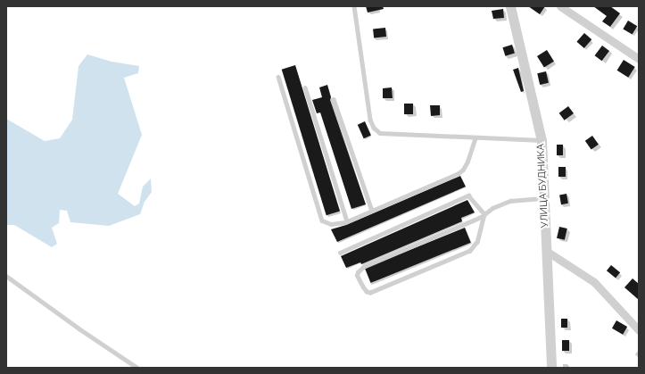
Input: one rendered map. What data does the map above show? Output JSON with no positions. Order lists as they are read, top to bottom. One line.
{"streets":{"street":["УЛИЦА БУДНИКА"]}}
